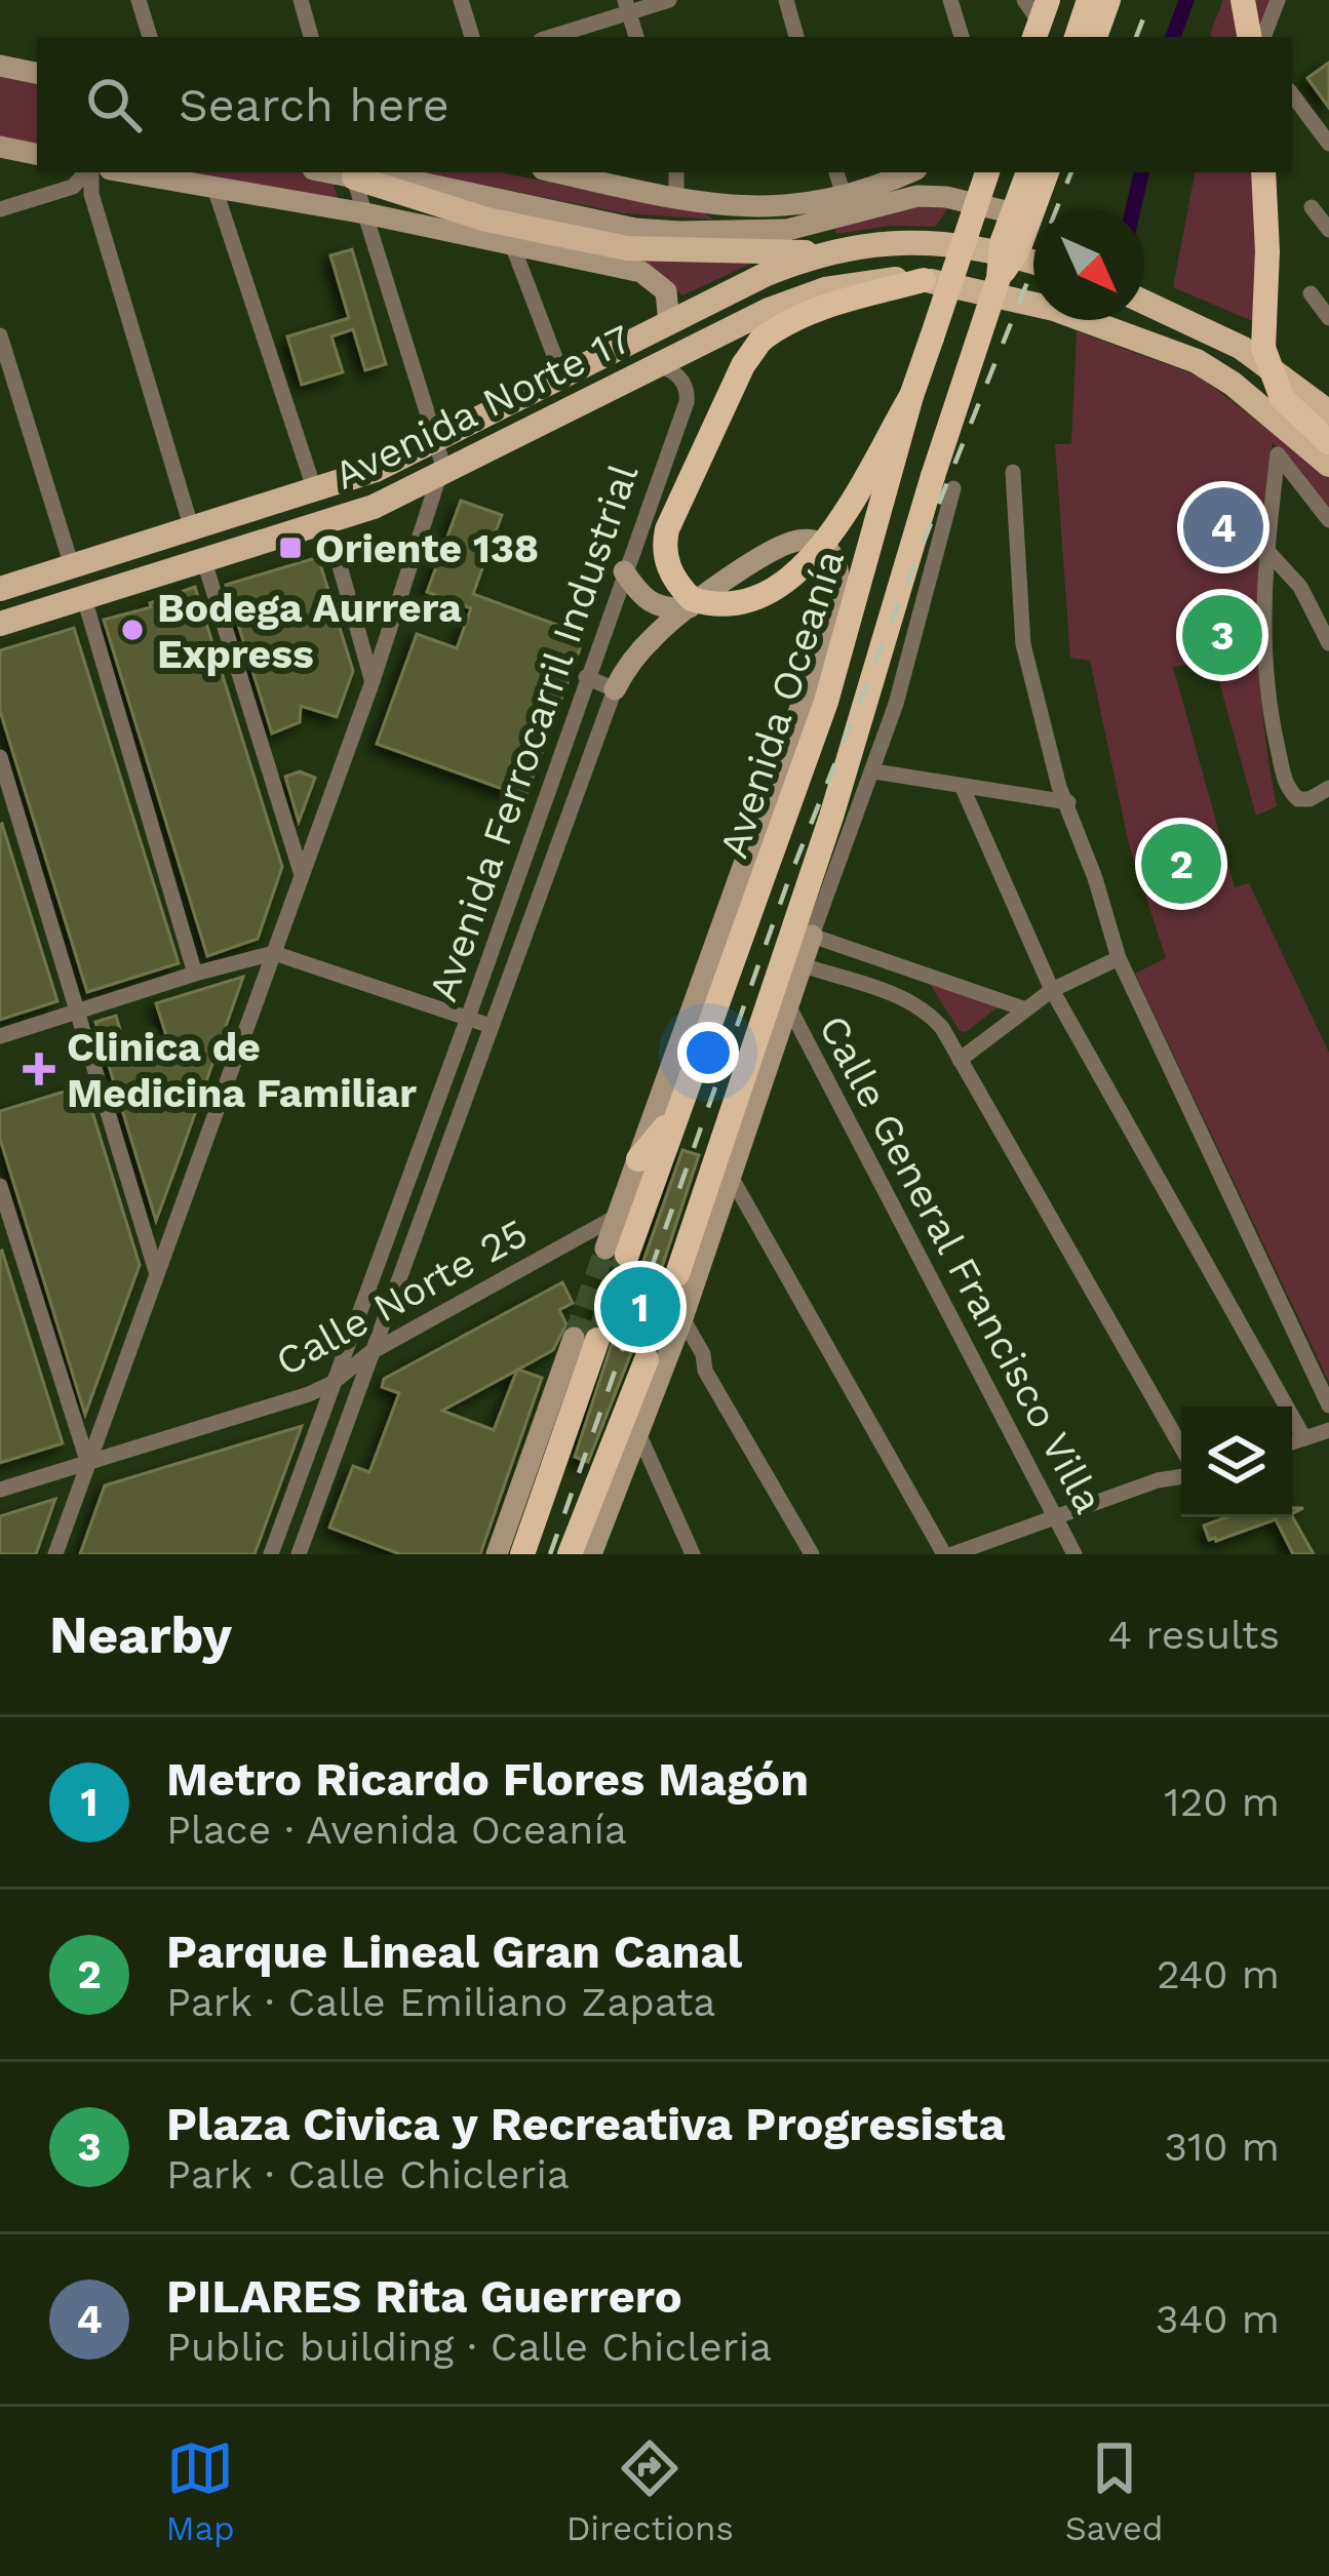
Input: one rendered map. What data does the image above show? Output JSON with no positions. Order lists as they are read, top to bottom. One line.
{"streets":{"highway":["Avenida Oceanía"],"main road":["Avenida Norte 17"],"street":["Avenida Ferrocarril Industrial","Calle General Francisco Villa","Calle Norte 25"]},"crossings":[["Avenida Norte 17","Avenida Ferrocarril Industrial"],["Avenida Oceanía","Calle General Francisco Villa"],["Avenida Oceanía","Calle Norte 25"],["Avenida Ferrocarril Industrial","Calle Norte 25"]],"places":{"transit":["Oriente 138"],"other":["Bodega Aurrera Express"],"health":["Clinica de Medicina Familiar"]},"north":"bottom right","page":{"search":"Search here","pins":["4","3","2","1"],"heading":["Nearby","4 results"],"list":[{"mark":"1","name":"Metro Ricardo Flores Magón","note":"Place · Avenida Oceanía","value":"120 m"},{"mark":"2","name":"Parque Lineal Gran Canal","note":"Park · Calle Emiliano Zapata","value":"240 m"},{"mark":"3","name":"Plaza Civica y Recreativa Progresista","note":"Park · Calle Chicleria","value":"310 m"},{"mark":"4","name":"PILARES Rita Guerrero","note":"Public building · Calle Chicleria","value":"340 m"}],"nav":["Map","Directions","Saved"]}}
